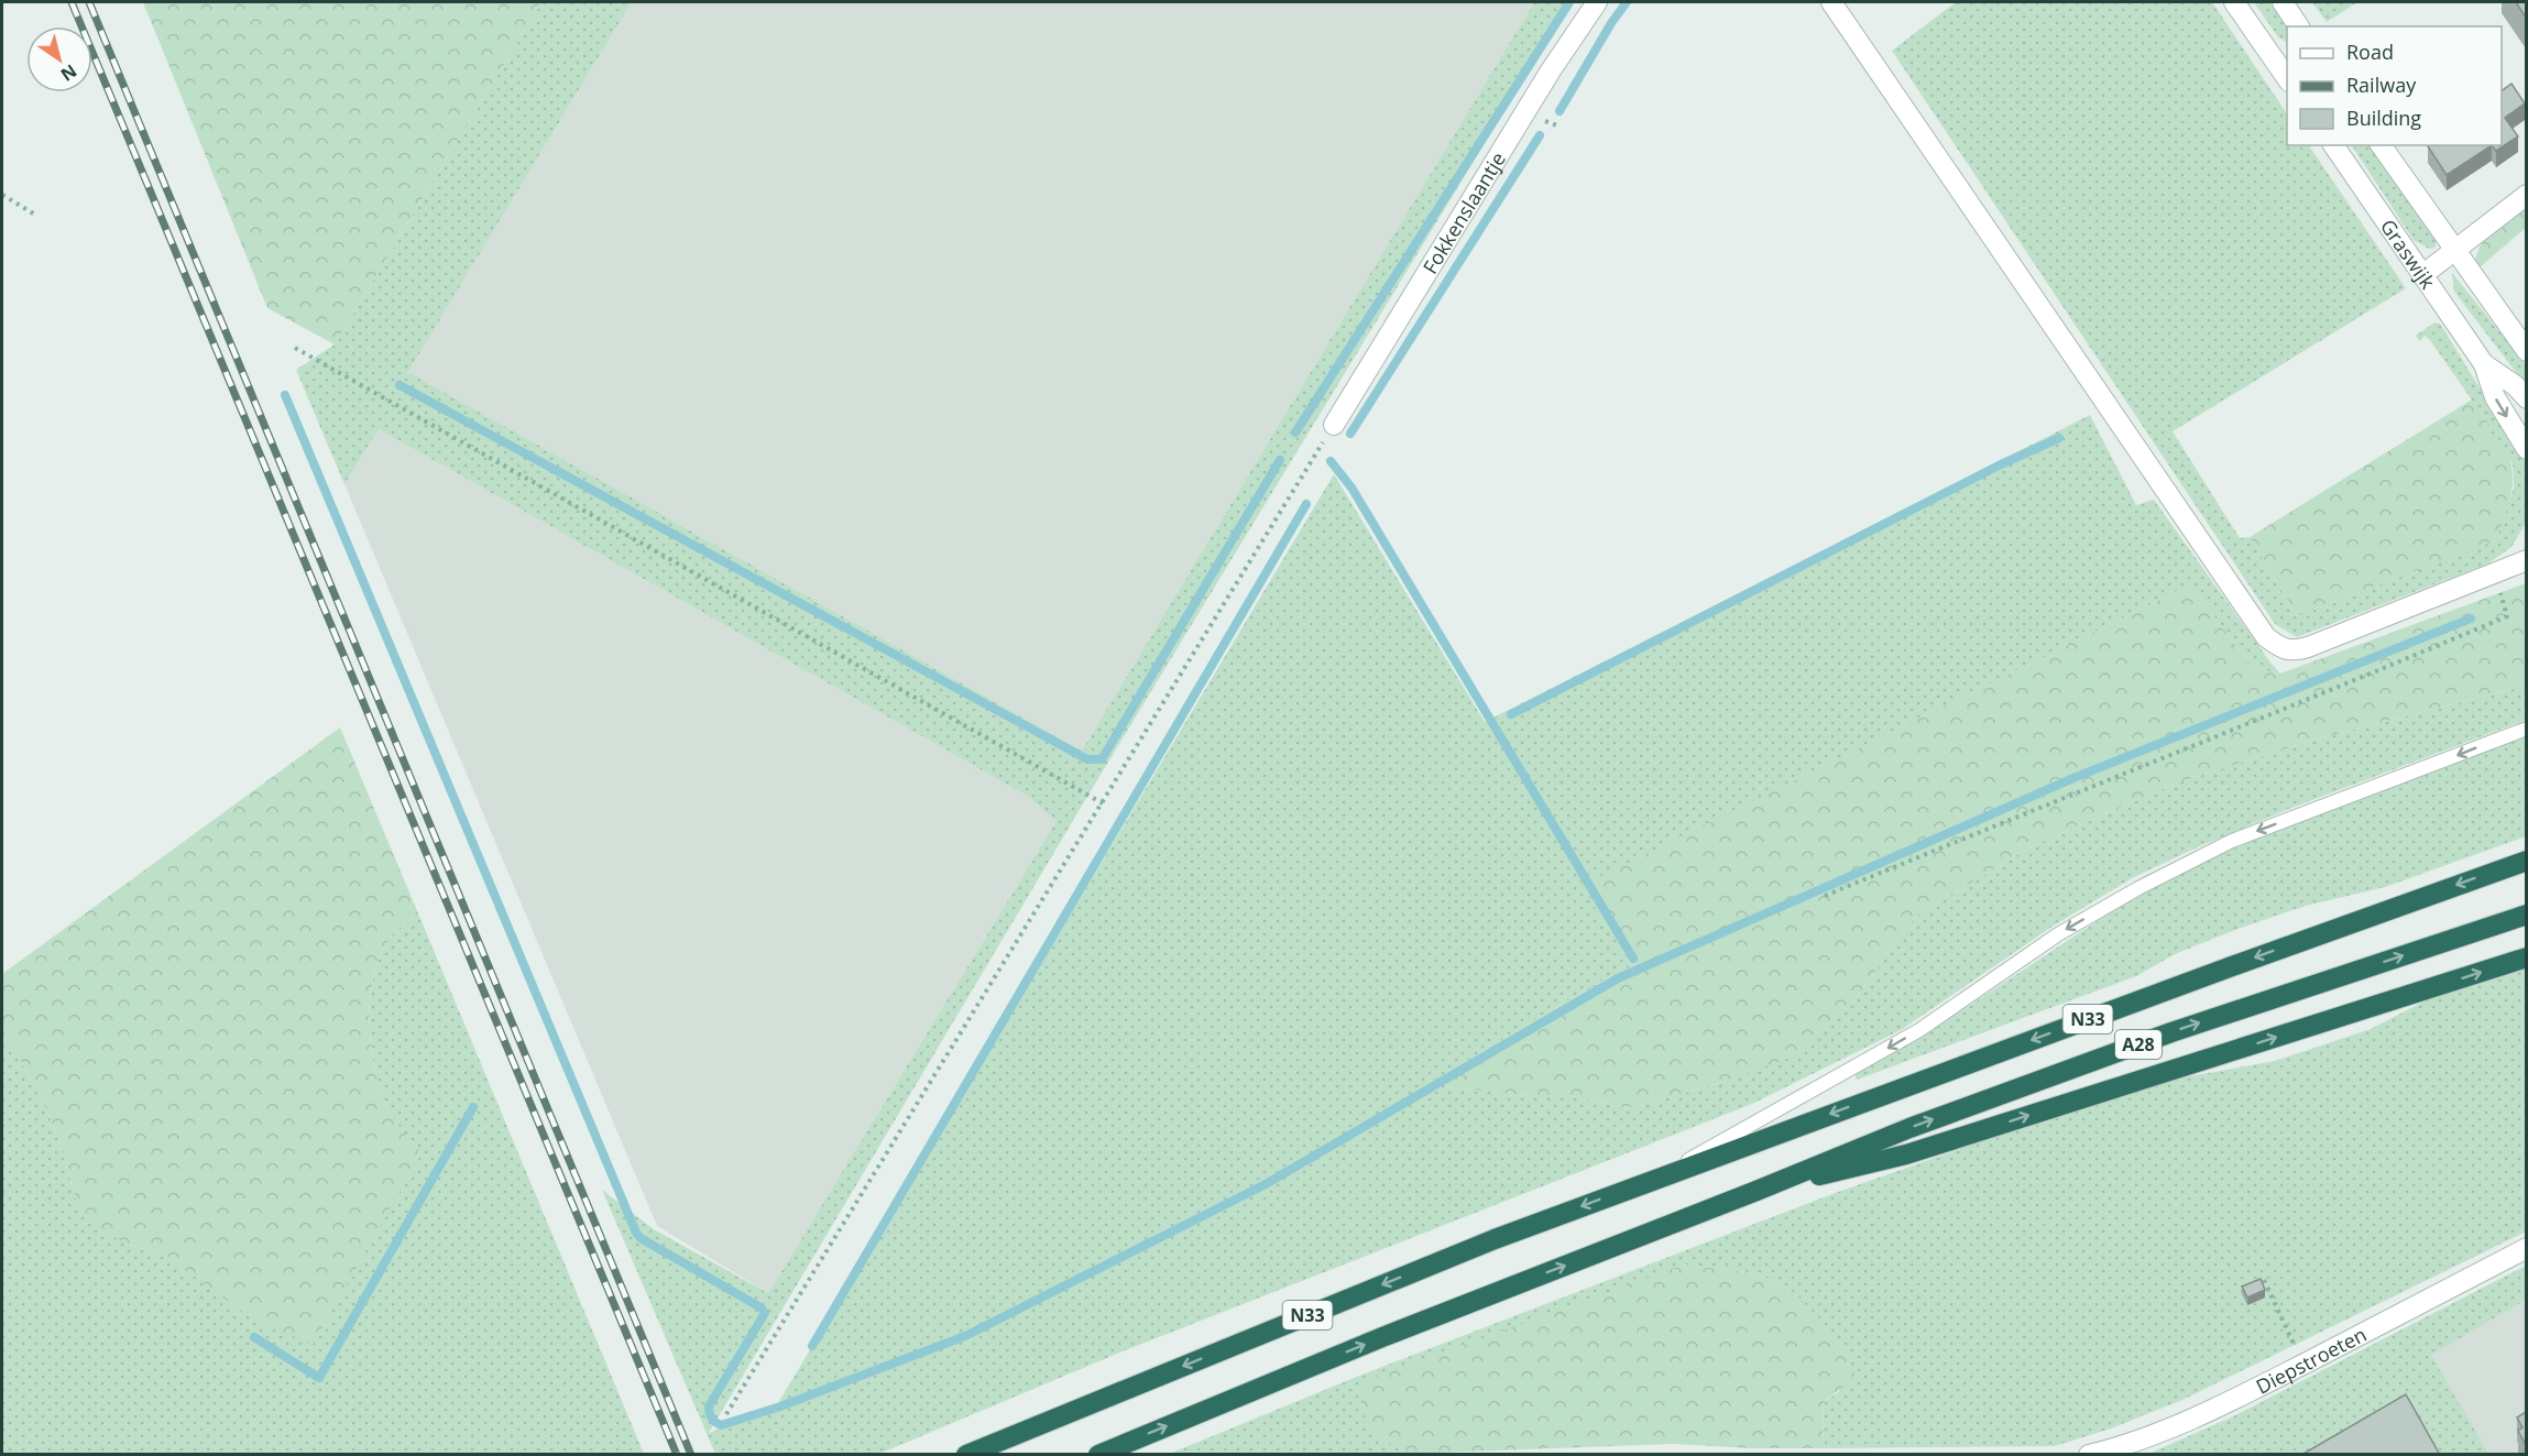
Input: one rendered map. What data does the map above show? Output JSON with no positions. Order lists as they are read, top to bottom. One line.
{"streets":{"highway":["N33","A28"],"street":["Fokkenslaantje","Graswijk","Diepstroeten"]},"crossings":[["N33","A28"]],"legend":["Road","Railway","Building"],"north":"bottom right"}
